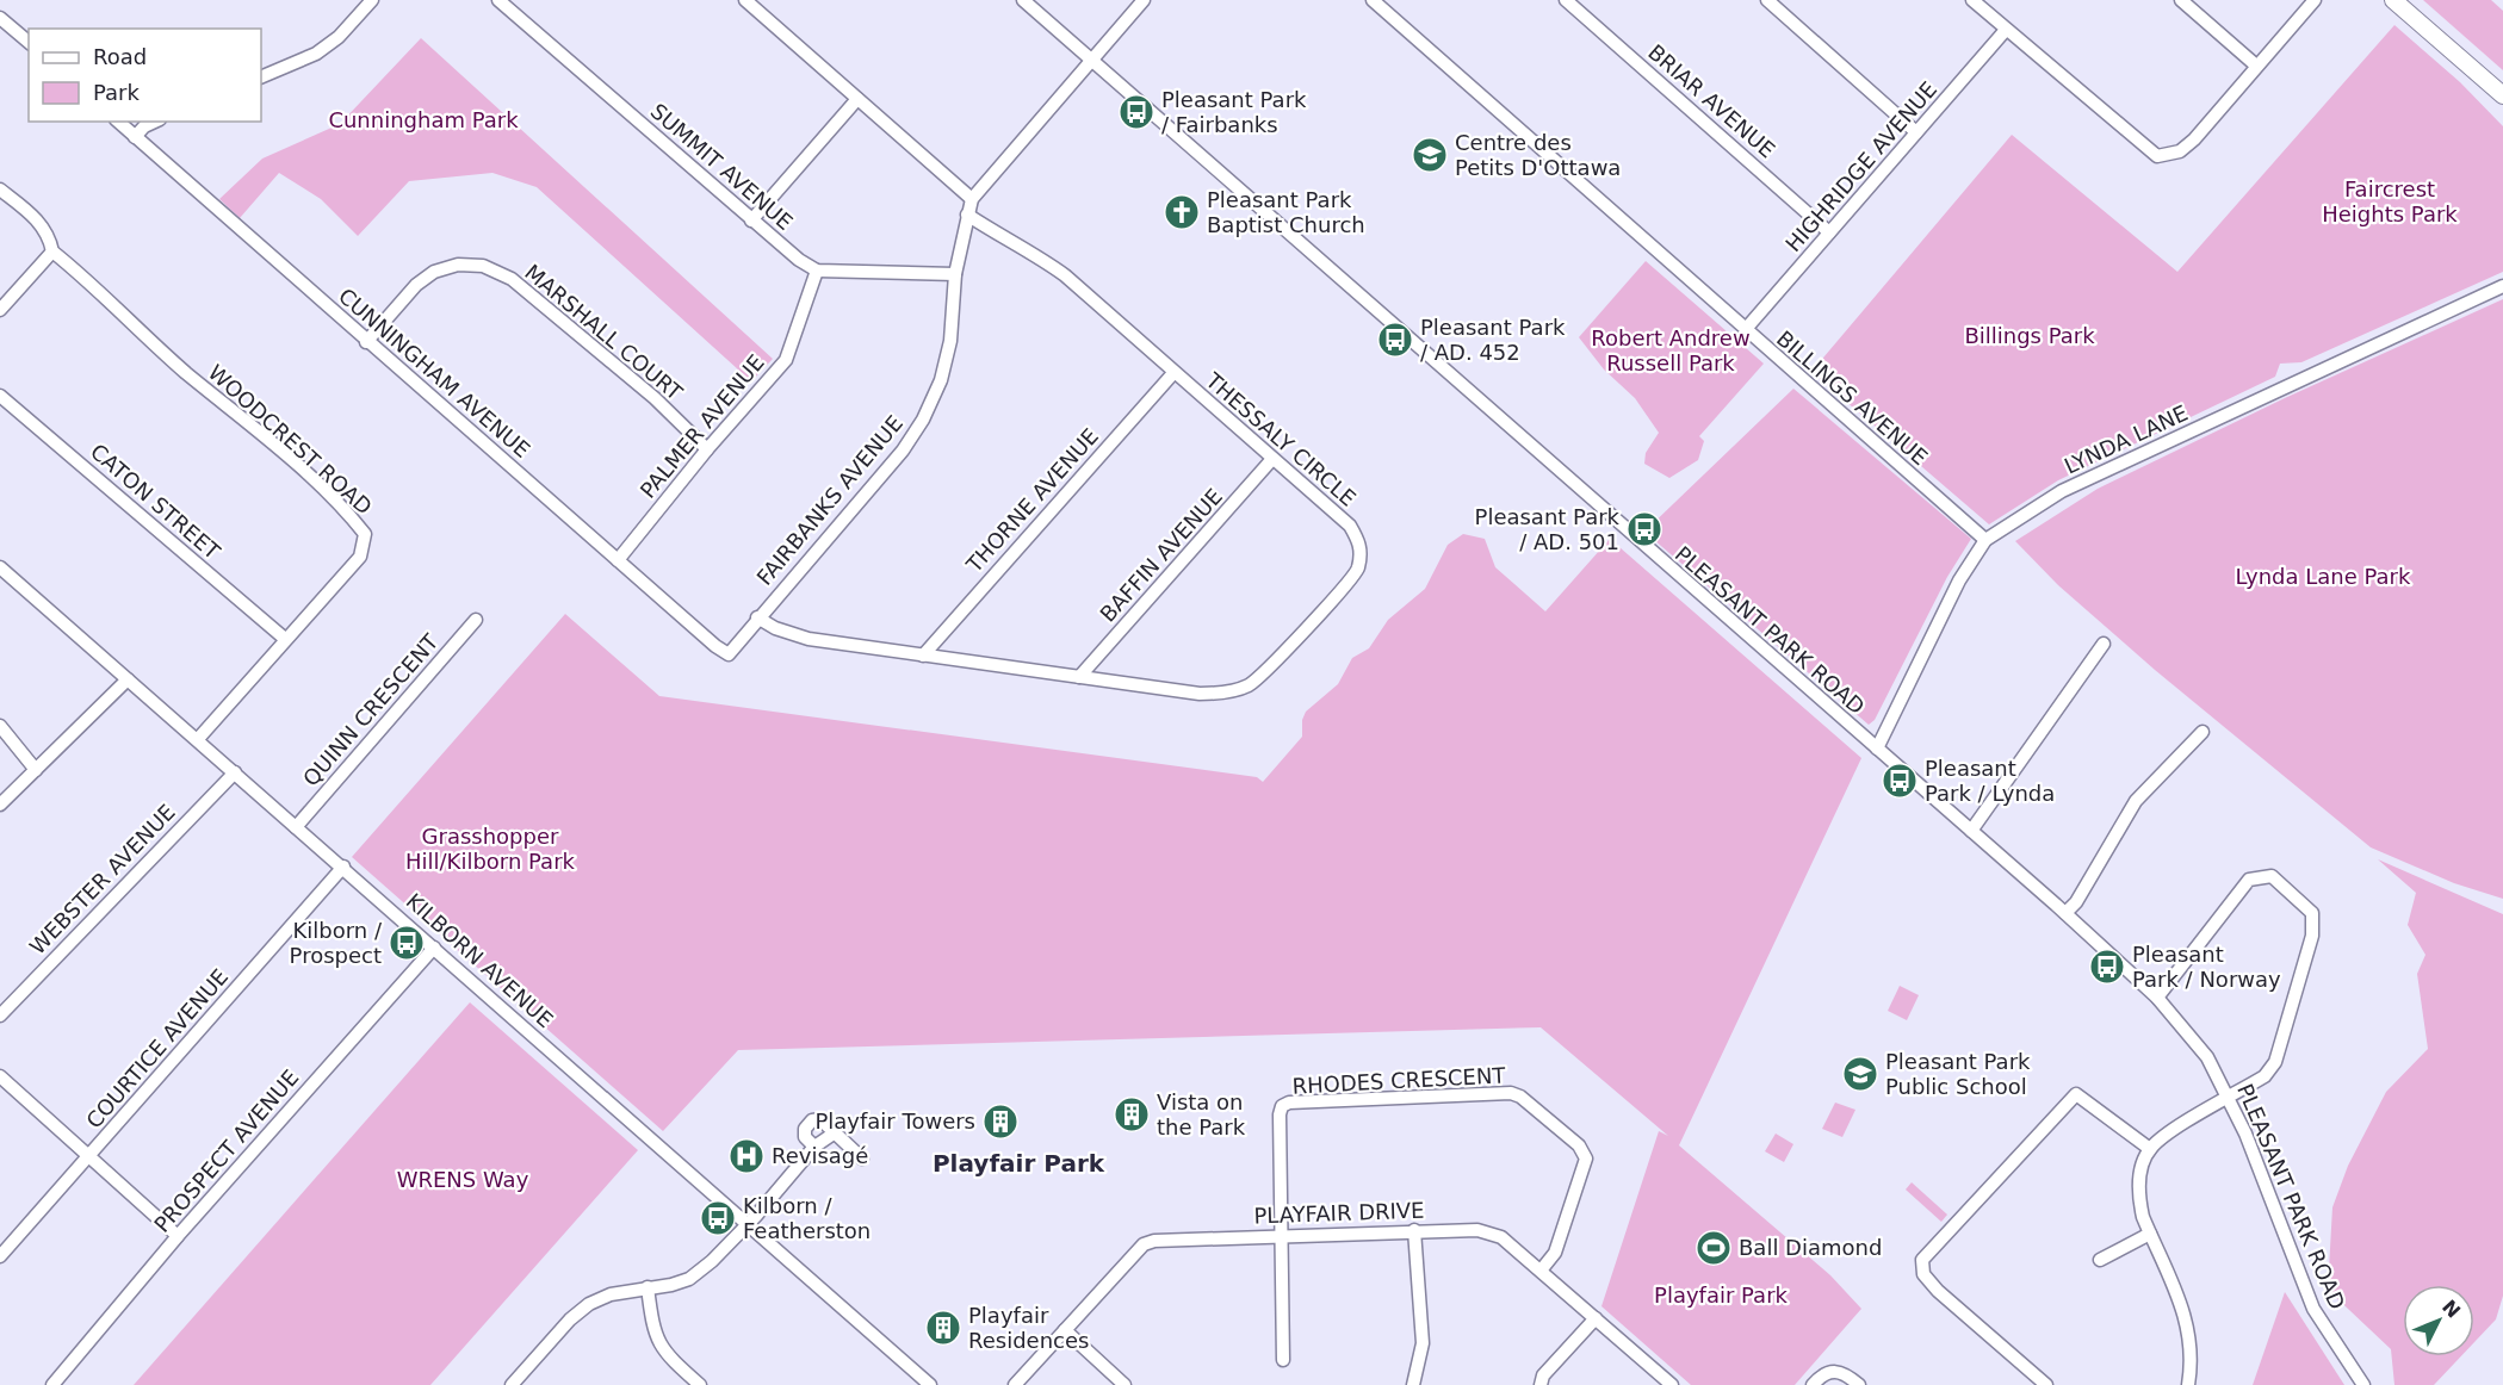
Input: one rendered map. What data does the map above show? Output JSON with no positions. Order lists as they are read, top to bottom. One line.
{"streets":{"street":["BRIAR AVENUE","SUMMIT AVENUE","HIGHRIDGE AVENUE","MARSHALL COURT","CUNNINGHAM AVENUE","BILLINGS AVENUE","PALMER AVENUE","WOODCREST ROAD","THESSALY CIRCLE","LYNDA LANE","FAIRBANKS AVENUE","THORNE AVENUE","CATON STREET","BAFFIN AVENUE","PLEASANT PARK ROAD","QUINN CRESCENT","WEBSTER AVENUE","KILBORN AVENUE","COURTICE AVENUE","RHODES CRESCENT","PROSPECT AVENUE","PLAYFAIR DRIVE"]},"crossings":[["BRIAR AVENUE","HIGHRIDGE AVENUE"],["SUMMIT AVENUE","PALMER AVENUE"],["HIGHRIDGE AVENUE","BILLINGS AVENUE"],["MARSHALL COURT","CUNNINGHAM AVENUE"],["MARSHALL COURT","PALMER AVENUE"],["CUNNINGHAM AVENUE","PALMER AVENUE"],["CUNNINGHAM AVENUE","FAIRBANKS AVENUE"],["BILLINGS AVENUE","LYNDA LANE"],["WOODCREST ROAD","CATON STREET"],["WOODCREST ROAD","KILBORN AVENUE"],["THESSALY CIRCLE","FAIRBANKS AVENUE"],["THESSALY CIRCLE","THORNE AVENUE"],["THESSALY CIRCLE","BAFFIN AVENUE"],["LYNDA LANE","PLEASANT PARK ROAD"],["FAIRBANKS AVENUE","PLEASANT PARK ROAD"],["QUINN CRESCENT","KILBORN AVENUE"],["WEBSTER AVENUE","KILBORN AVENUE"],["KILBORN AVENUE","COURTICE AVENUE"],["KILBORN AVENUE","PROSPECT AVENUE"],["RHODES CRESCENT","PLAYFAIR DRIVE"]],"districts":["Playfair Park"],"parks":["Cunningham Park","Faircrest Heights Park","Billings Park","Robert Andrew Russell Park","Lynda Lane Park","Grasshopper Hill/Kilborn Park","WRENS Way","Playfair Park"],"places":{"bus stop":["Pleasant Park / Fairbanks","Pleasant Park / AD. 452","Pleasant Park / AD. 501","Pleasant Park / Lynda","Kilborn / Prospect","Pleasant Park / Norway","Kilborn / Featherston"],"school or university":["Centre des Petits D'Ottawa","Pleasant Park Public School"],"church":["Pleasant Park Baptist Church"],"building":["Vista on the Park","Playfair Towers","Playfair Residences"],"hospital":["Revisagé"],"sports":["Ball Diamond"]},"legend":["Road","Park"],"north":"top right"}
